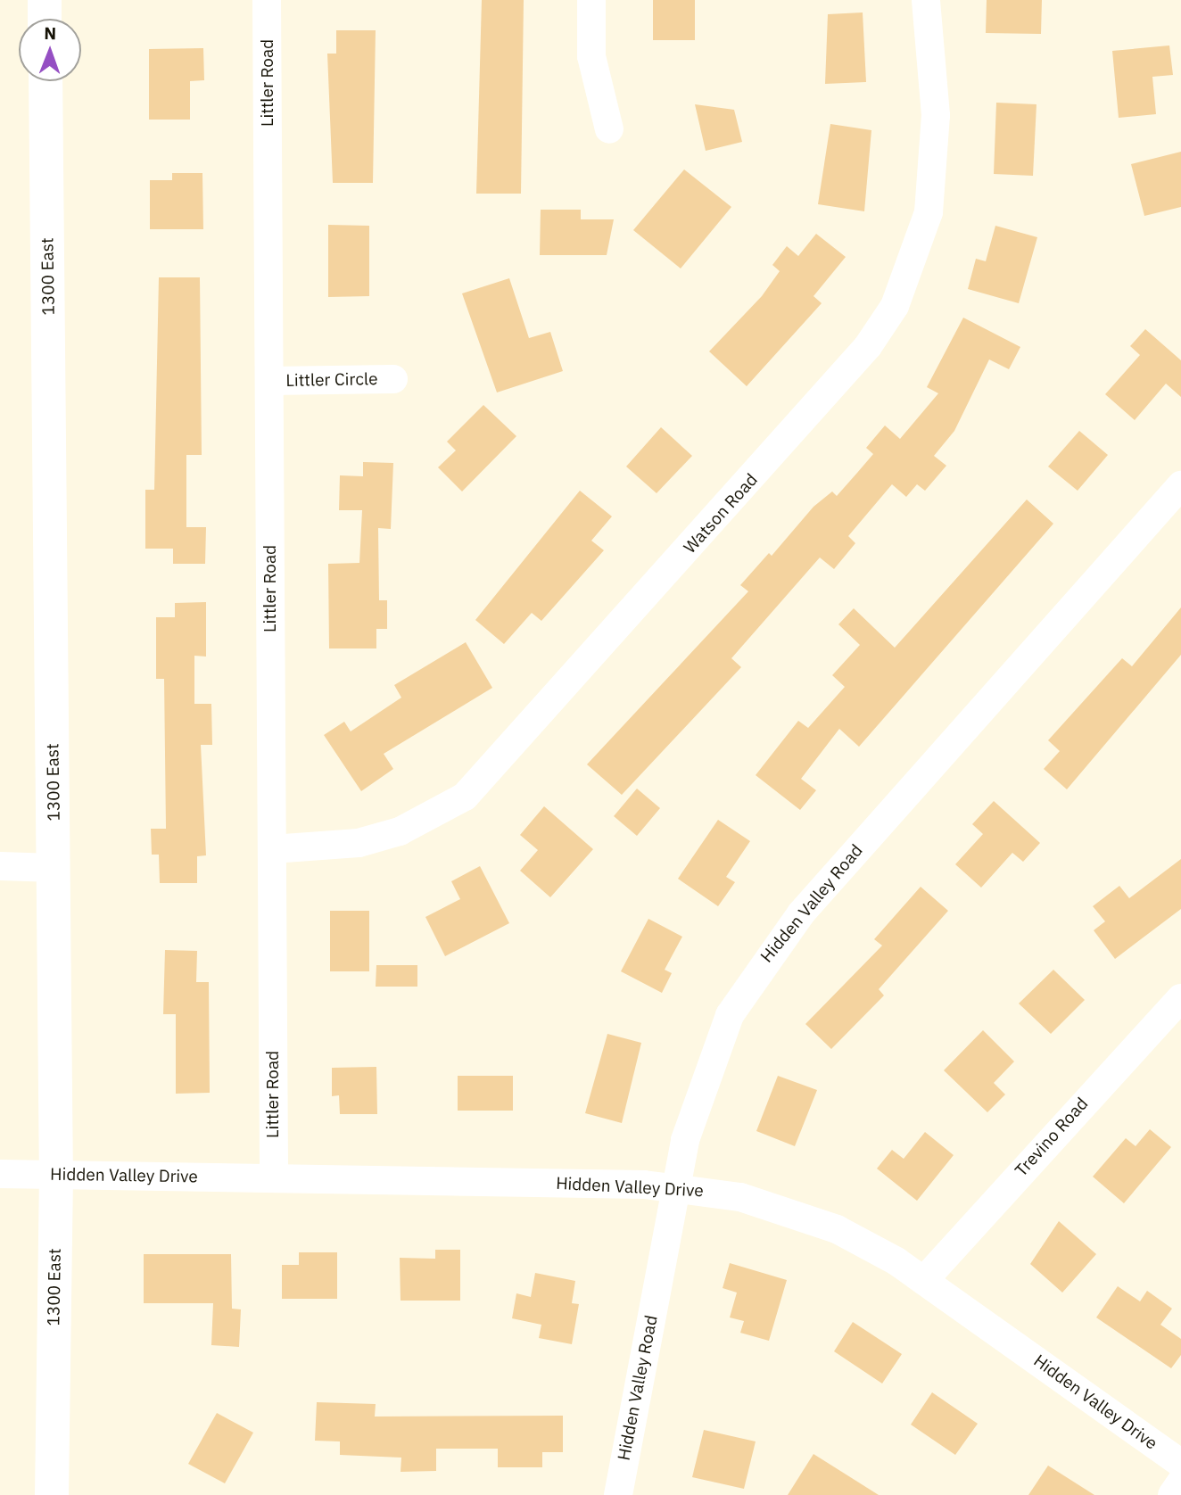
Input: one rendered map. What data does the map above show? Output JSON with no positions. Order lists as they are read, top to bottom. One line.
{"streets":{"main road":["1300 East"],"street":["Littler Road","Littler Circle","Watson Road","Hidden Valley Road","Trevino Road","Hidden Valley Drive"]},"crossings":[["Littler Road","Littler Circle"],["Littler Road","Watson Road"],["Littler Road","Hidden Valley Drive"],["1300 East","Hidden Valley Drive"],["Hidden Valley Road","Hidden Valley Drive"],["Trevino Road","Hidden Valley Drive"]],"north":"top"}
